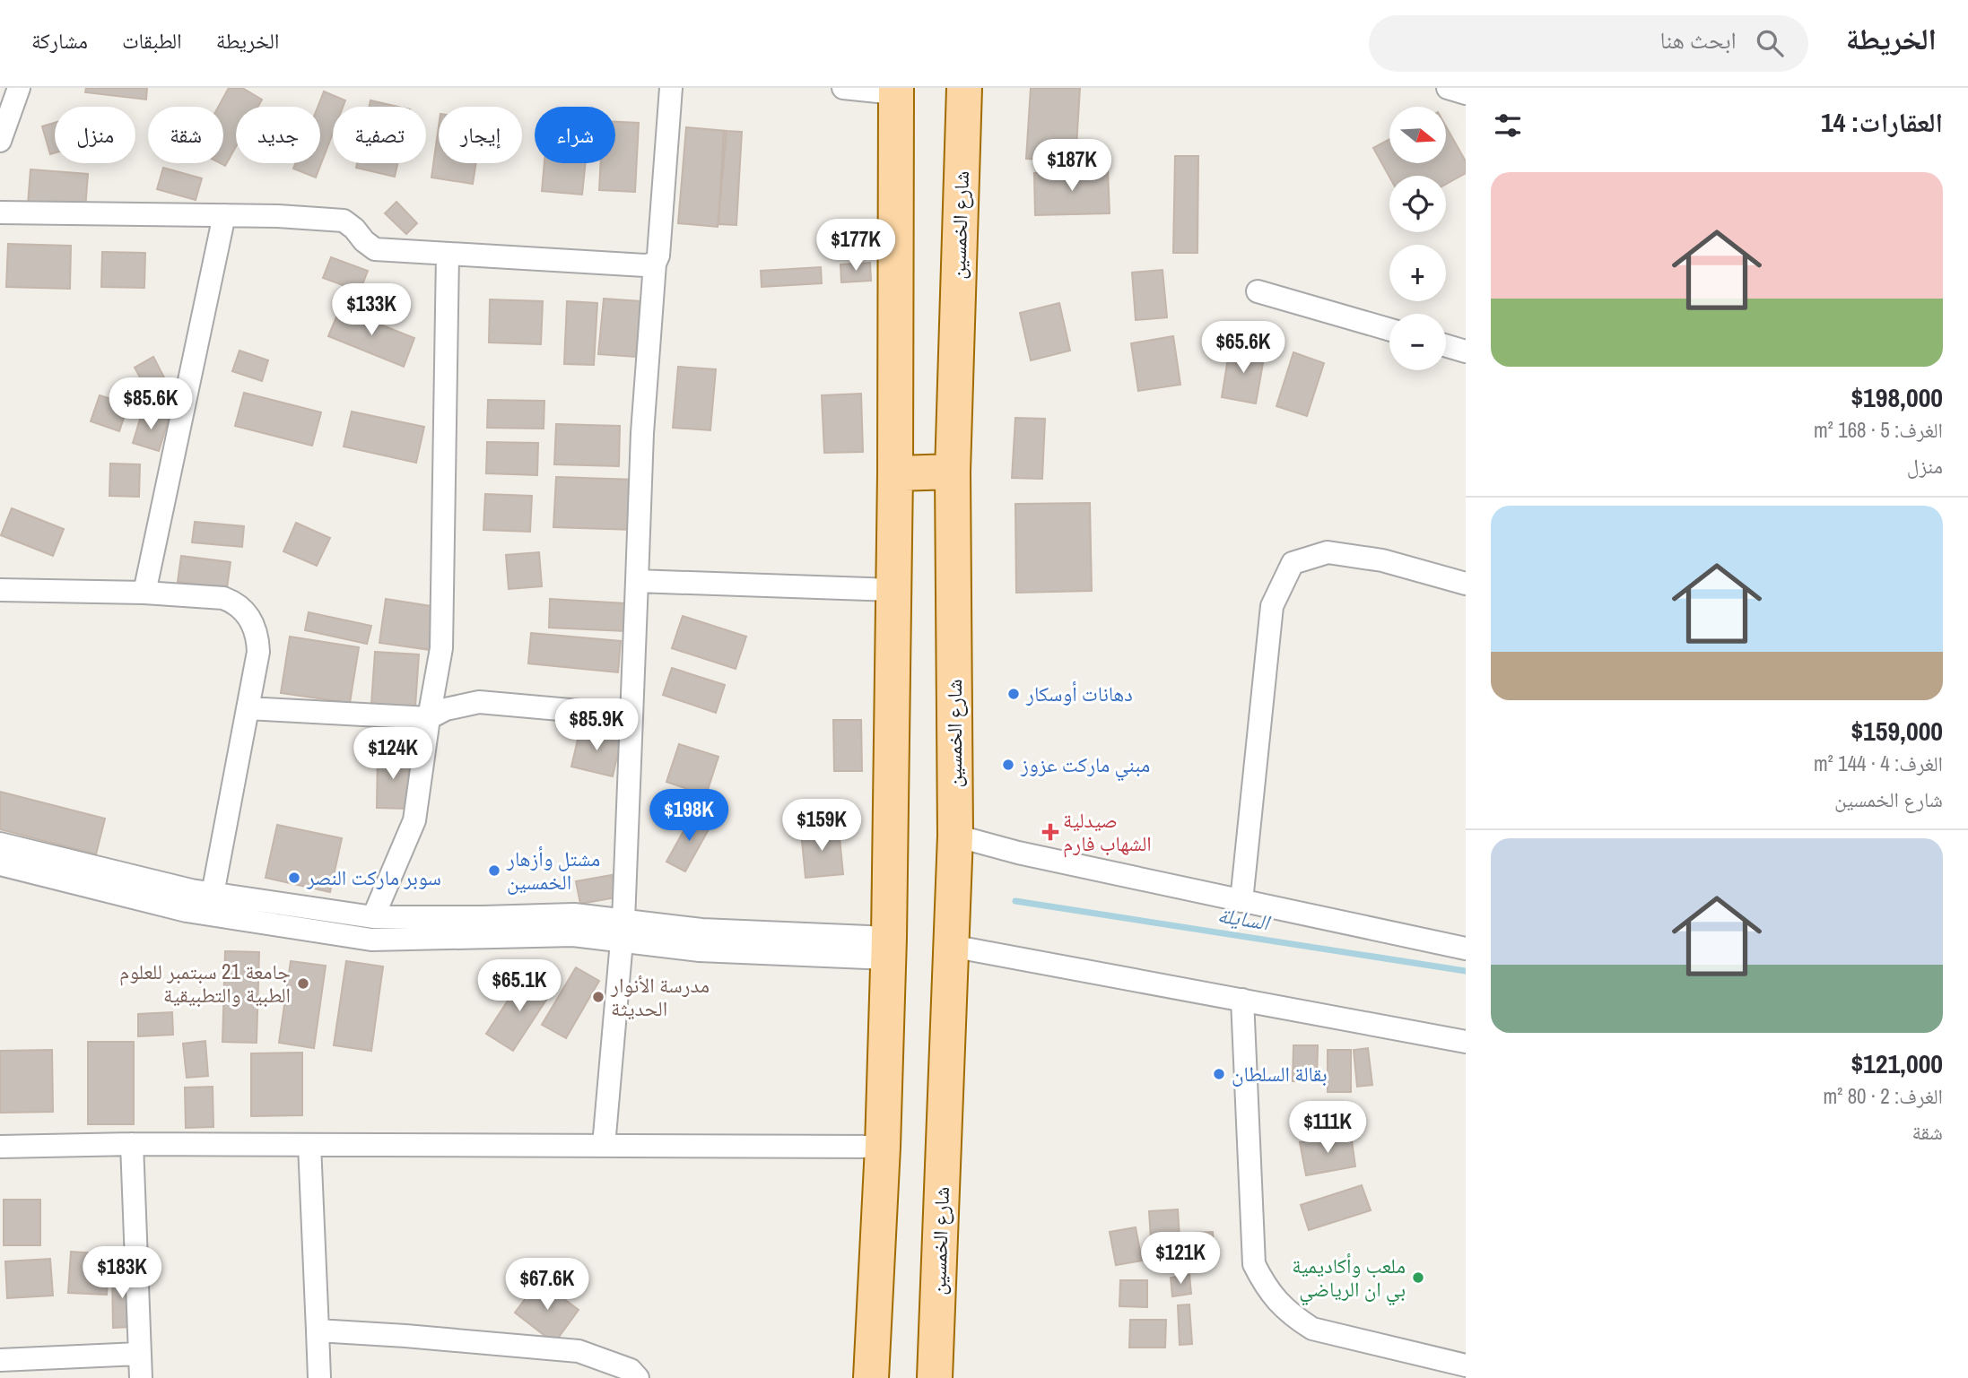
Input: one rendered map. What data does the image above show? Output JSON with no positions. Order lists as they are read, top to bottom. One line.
{"streets":{"main road":["شارع الخمسين"]},"water":["السايلة"],"places":{"other":["دهانات أوسكار","مبني ماركت عزوز","مشتل وأزهار الخمسين","سوبر ماركت النصر","جامعة 21 سبتمبر للعلوم الطبية والتطبيقية","مدرسة الأنوار الحديثة","بقالة السلطان","ملعب وأكاديمية بي ان الرياضي"],"health":["صيدلية الشهاب فارم"]},"north":"right","page":{"header":"الخريطة","search":"ابحث هنا","nav":["الخريطة","الطبقات","مشاركة"],"heading":"العقارات: 14","map_buttons":["+","−"],"chip":["شراء","إيجار","تصفية","جديد","شقة","منزل"],"price":["$187K","$177K","$133K","$65.6K","$85.6K","$85.9K","$124K","$198K","$159K","$65.1K","$111K","$121K","$183K","$67.6K"],"list":[{"name":"$198,000","note":"الغرف: 5 · 168 m² · منزل"},{"name":"$159,000","note":"الغرف: 4 · 144 m² · شارع الخمسين"},{"name":"$121,000","note":"الغرف: 2 · 80 m² · شقة"}]}}
